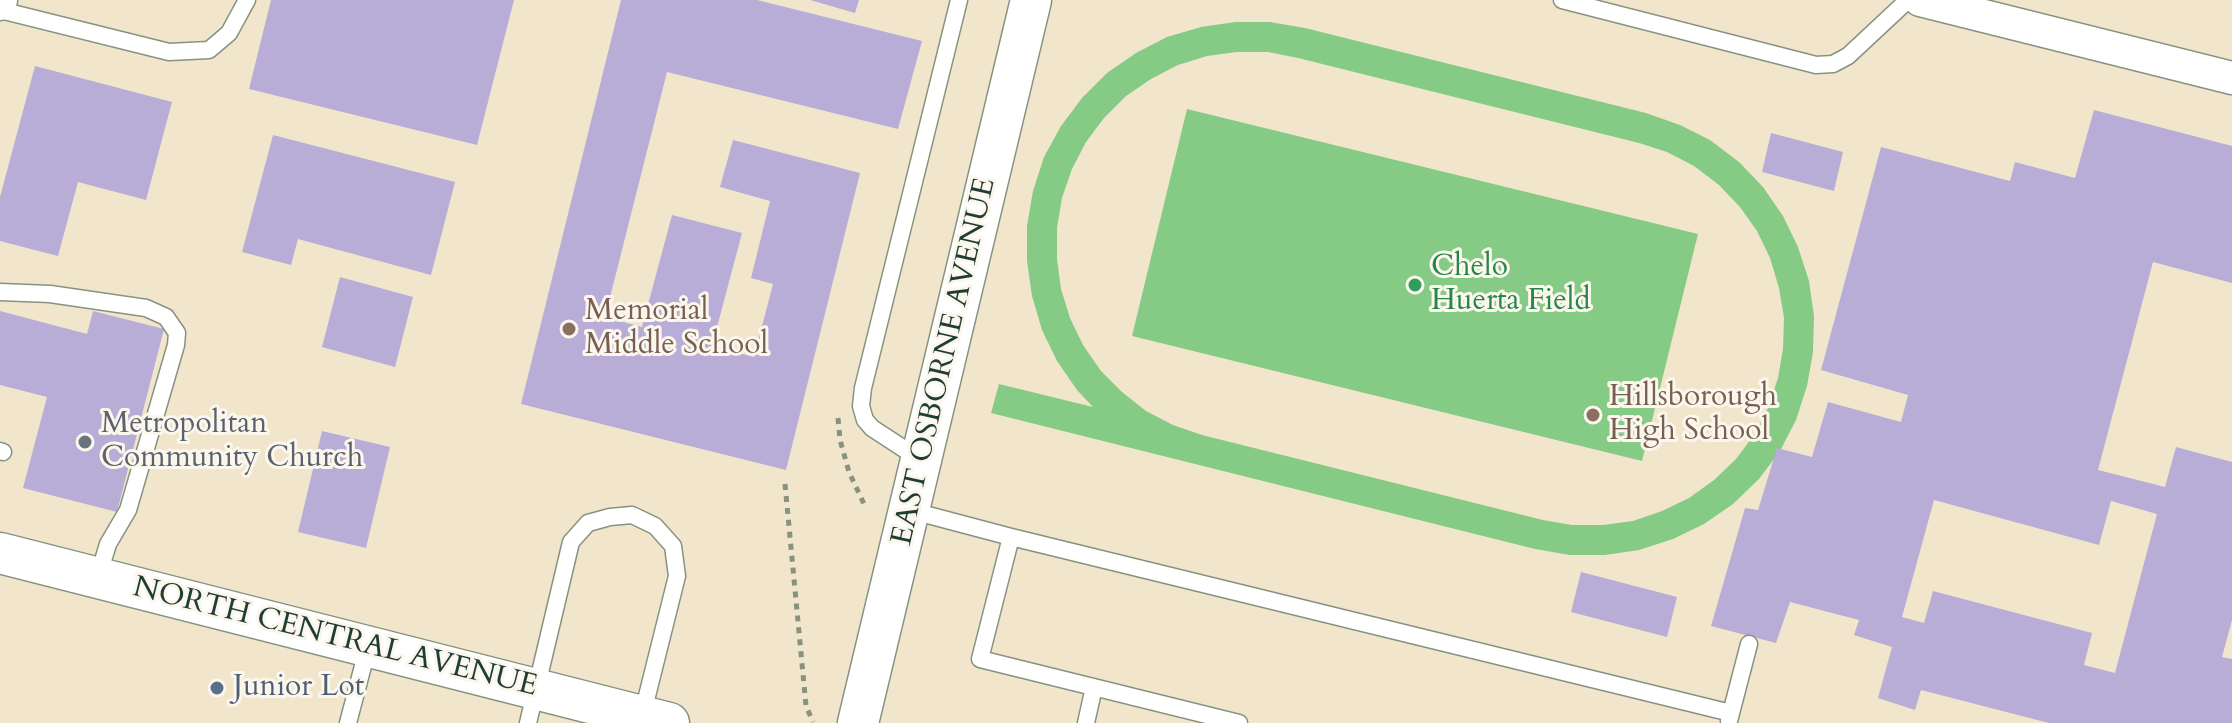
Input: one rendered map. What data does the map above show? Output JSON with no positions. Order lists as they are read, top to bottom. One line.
{"streets":{"street":["EAST OSBORNE AVENUE","NORTH CENTRAL AVENUE"]},"places":["Chelo Huerta Field","Memorial Middle School","Hillsborough High School","Metropolitan Community Church","Junior Lot"]}
